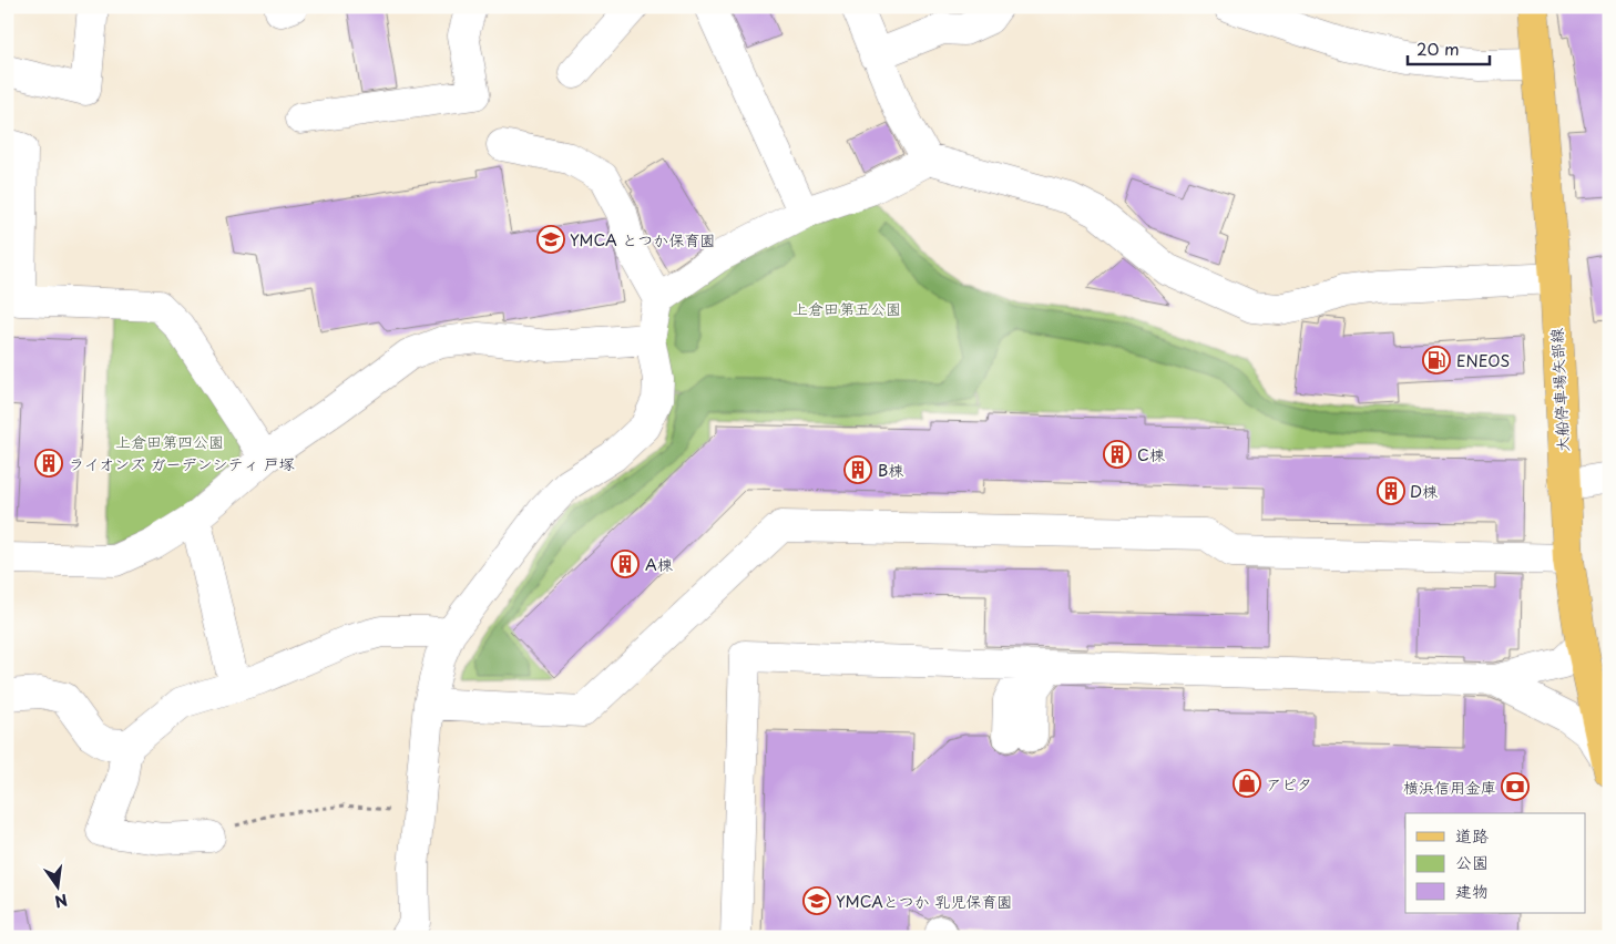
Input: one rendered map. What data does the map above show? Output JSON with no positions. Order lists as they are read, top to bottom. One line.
{"streets":{"main road":["大船停車場矢部線"]},"parks":["上倉田第五公園","上倉田第四公園"],"places":{"school or university":["YMCA とつか保育園","YMCAとつか 乳児保育園"],"fuel station":["ENEOS"],"building":["C棟","ライオンズ ガーデンシティ 戸塚","B棟","D棟","A棟"],"shop":["アピタ"],"bank":["横浜信用金庫"]},"legend":["道路","公園","建物"],"scale_bar":"20 m","north":"bottom"}
